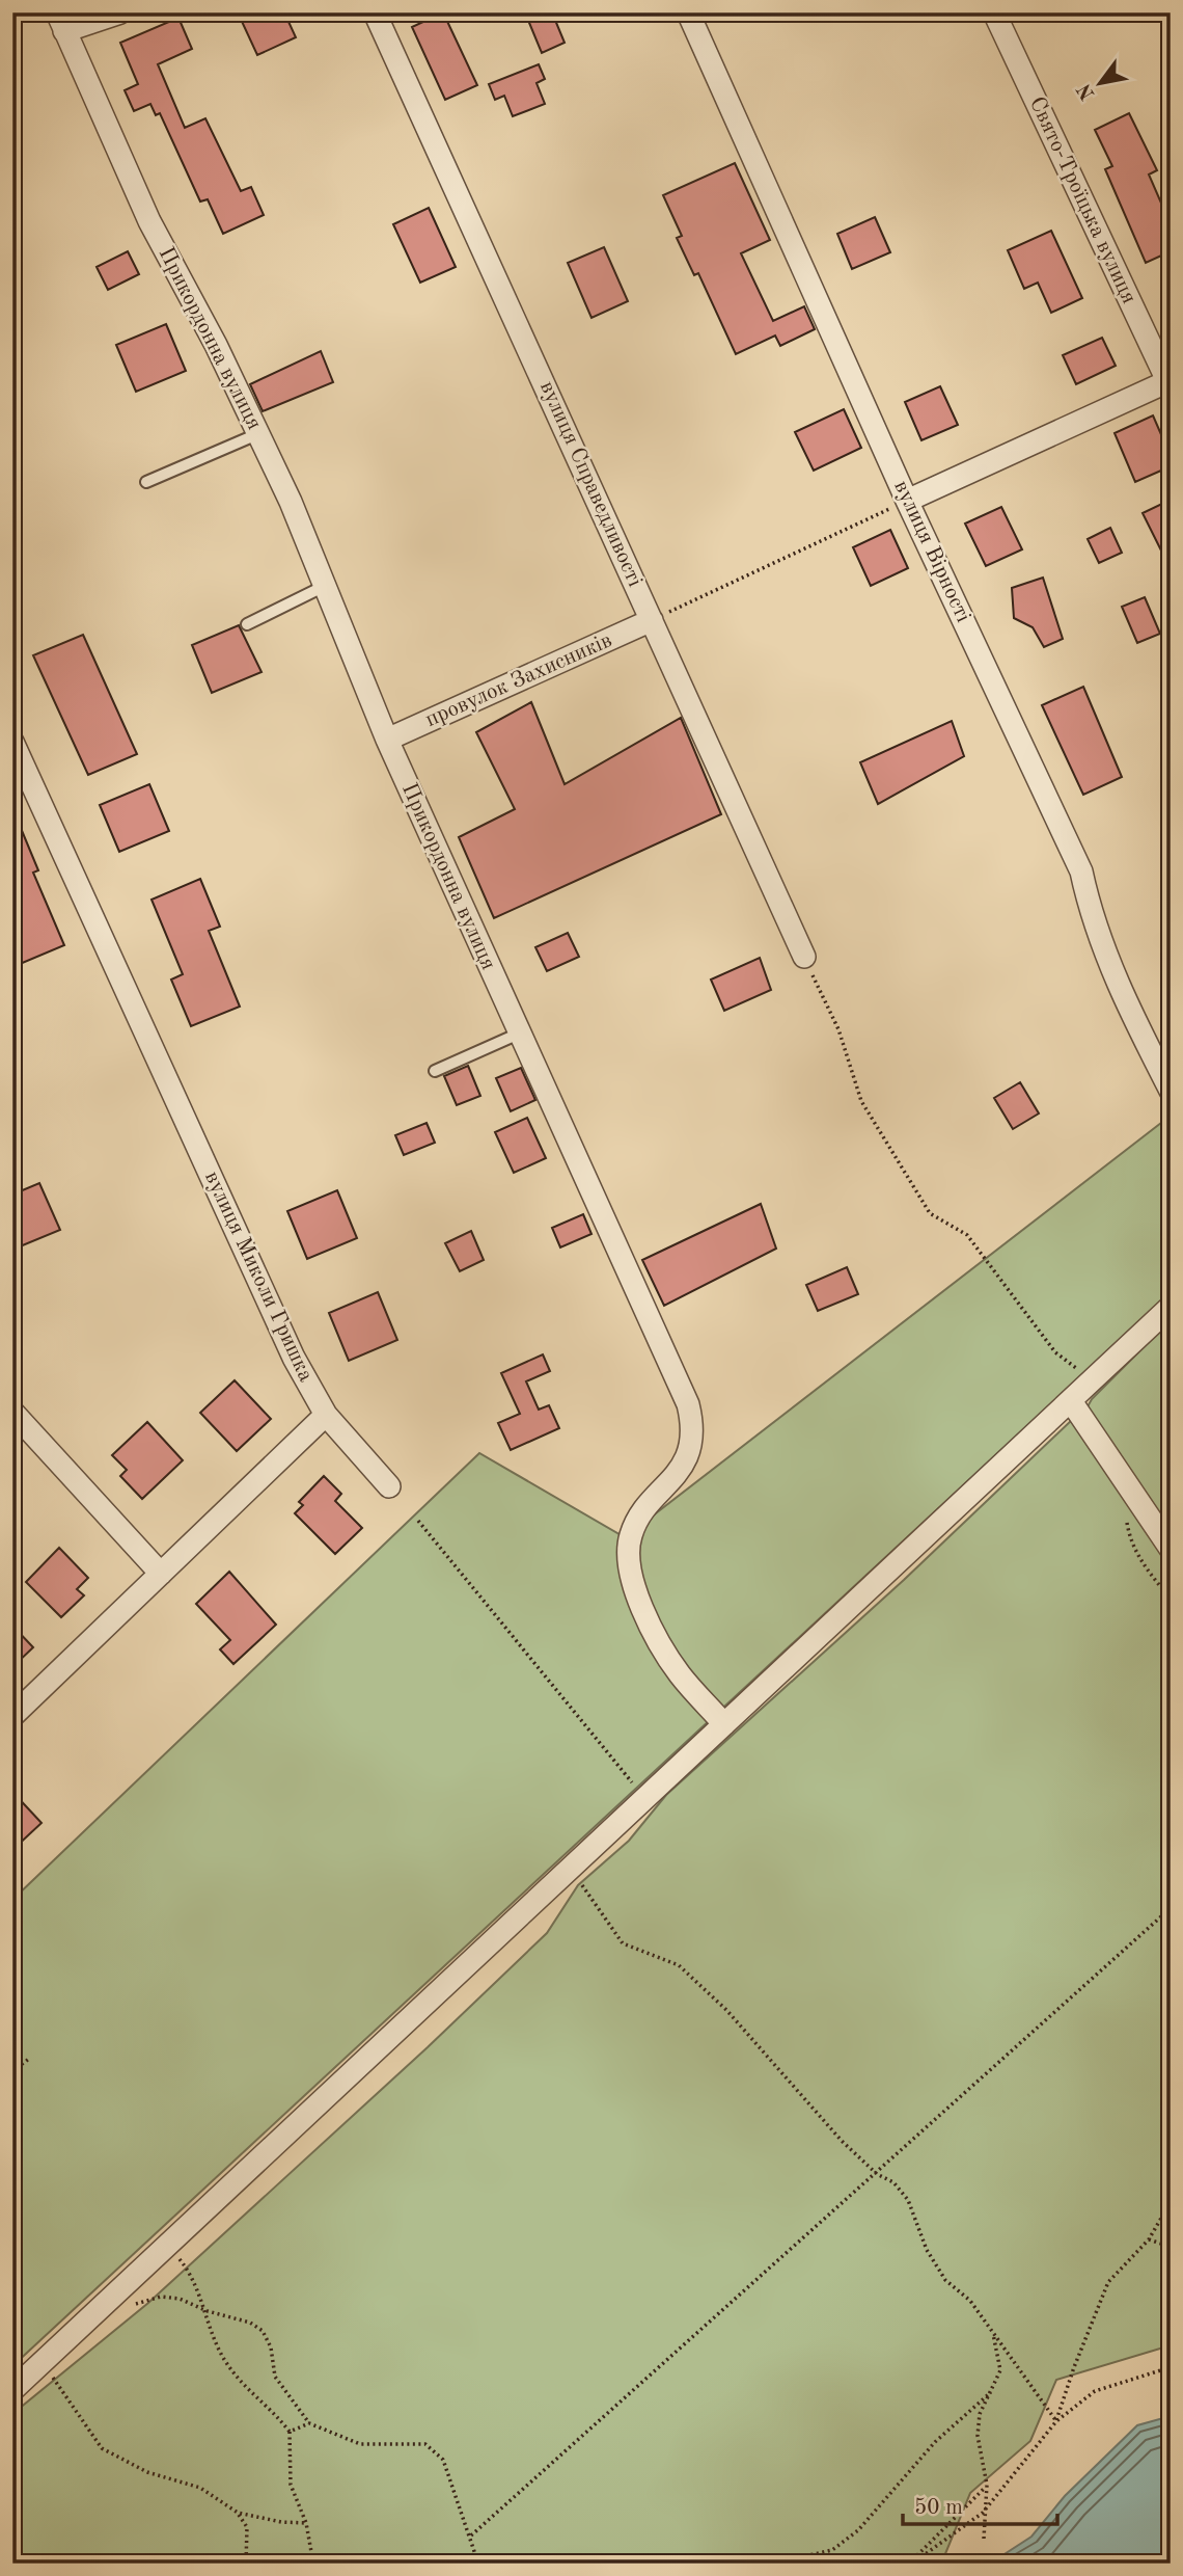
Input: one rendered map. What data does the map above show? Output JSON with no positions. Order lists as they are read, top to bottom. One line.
{"streets":{"street":["Свято-Троїцька вулиця","Прикордонна вулиця","вулиця Справедливості","вулиця Вірності","провулок Захисників","вулиця Миколи Гришка"]},"crossings":[["Прикордонна вулиця","провулок Захисників"],["вулиця Справедливості","провулок Захисників"]],"scale_bar":"50 m","north":"bottom left"}
